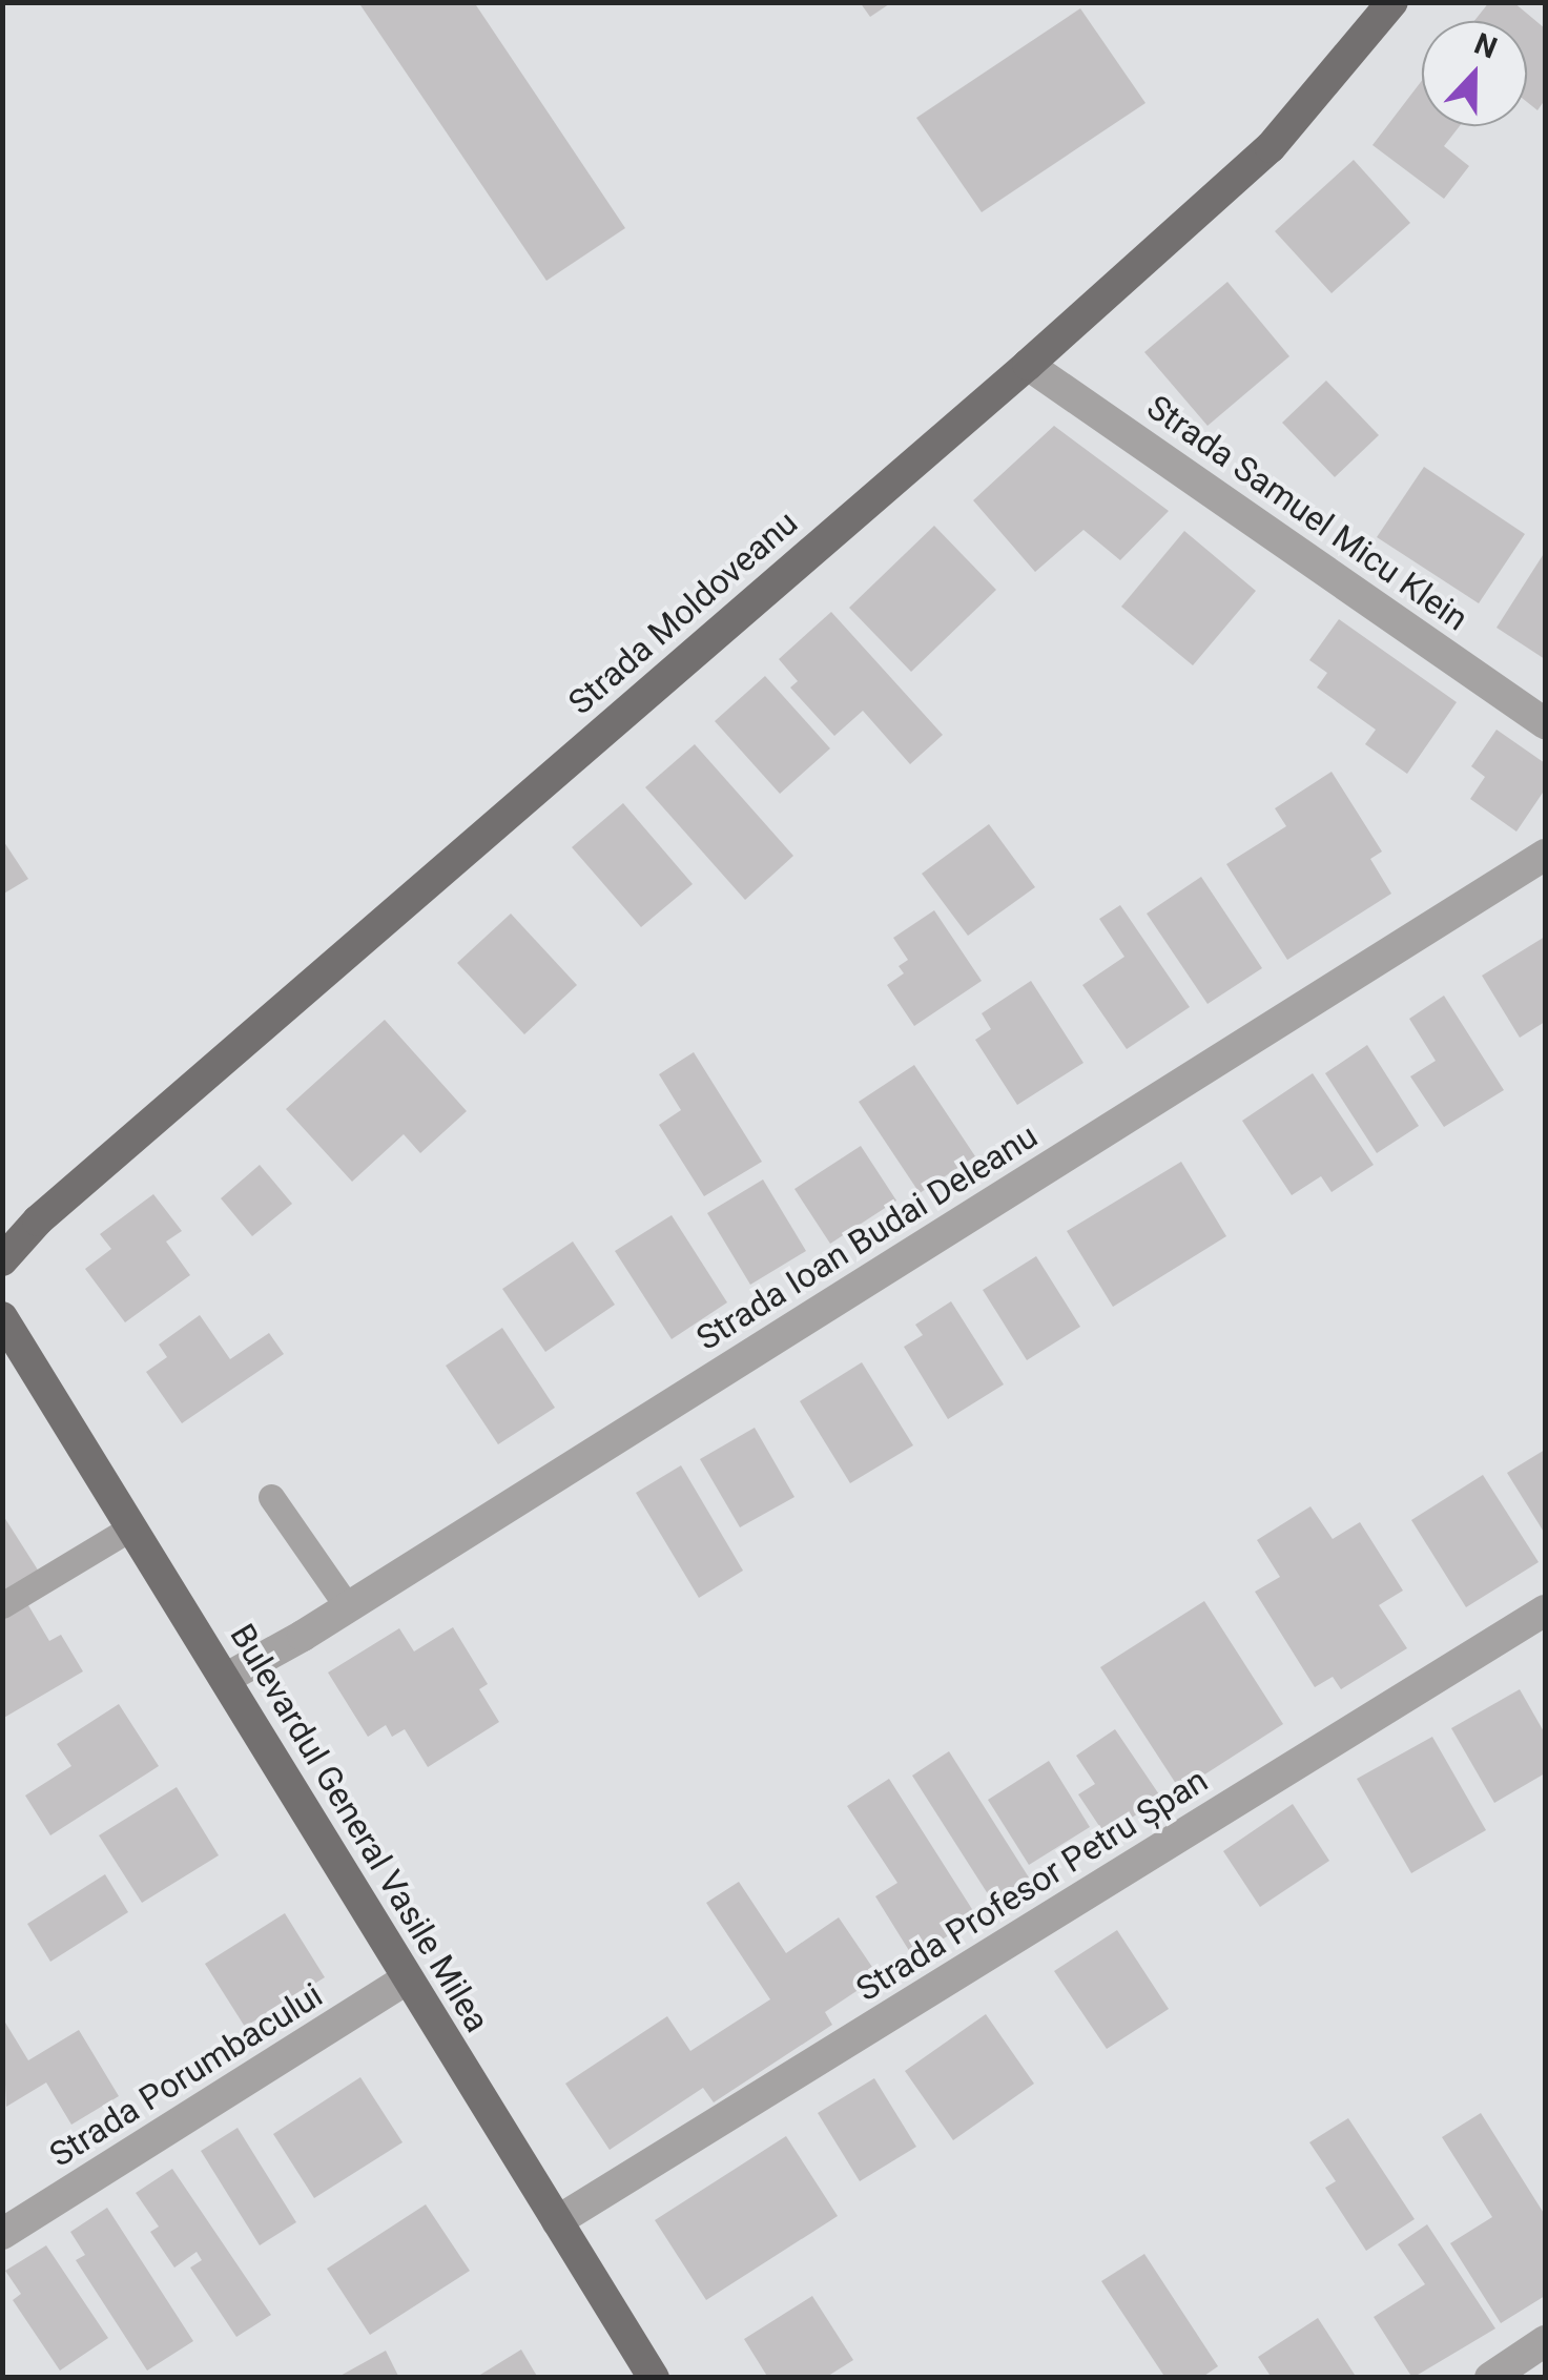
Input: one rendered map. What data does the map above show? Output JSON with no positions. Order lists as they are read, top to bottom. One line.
{"streets":{"main road":["Strada Moldoveanu","Bulevardul General Vasile Milea"],"street":["Strada Samuel Micu Klein","Strada Ioan Budai Deleanu","Strada Profesor Petru Șpan","Strada Porumbacului"]},"crossings":[["Strada Samuel Micu Klein","Strada Moldoveanu"],["Strada Ioan Budai Deleanu","Bulevardul General Vasile Milea"],["Bulevardul General Vasile Milea","Strada Profesor Petru Șpan"],["Bulevardul General Vasile Milea","Strada Porumbacului"]],"north":"top"}
